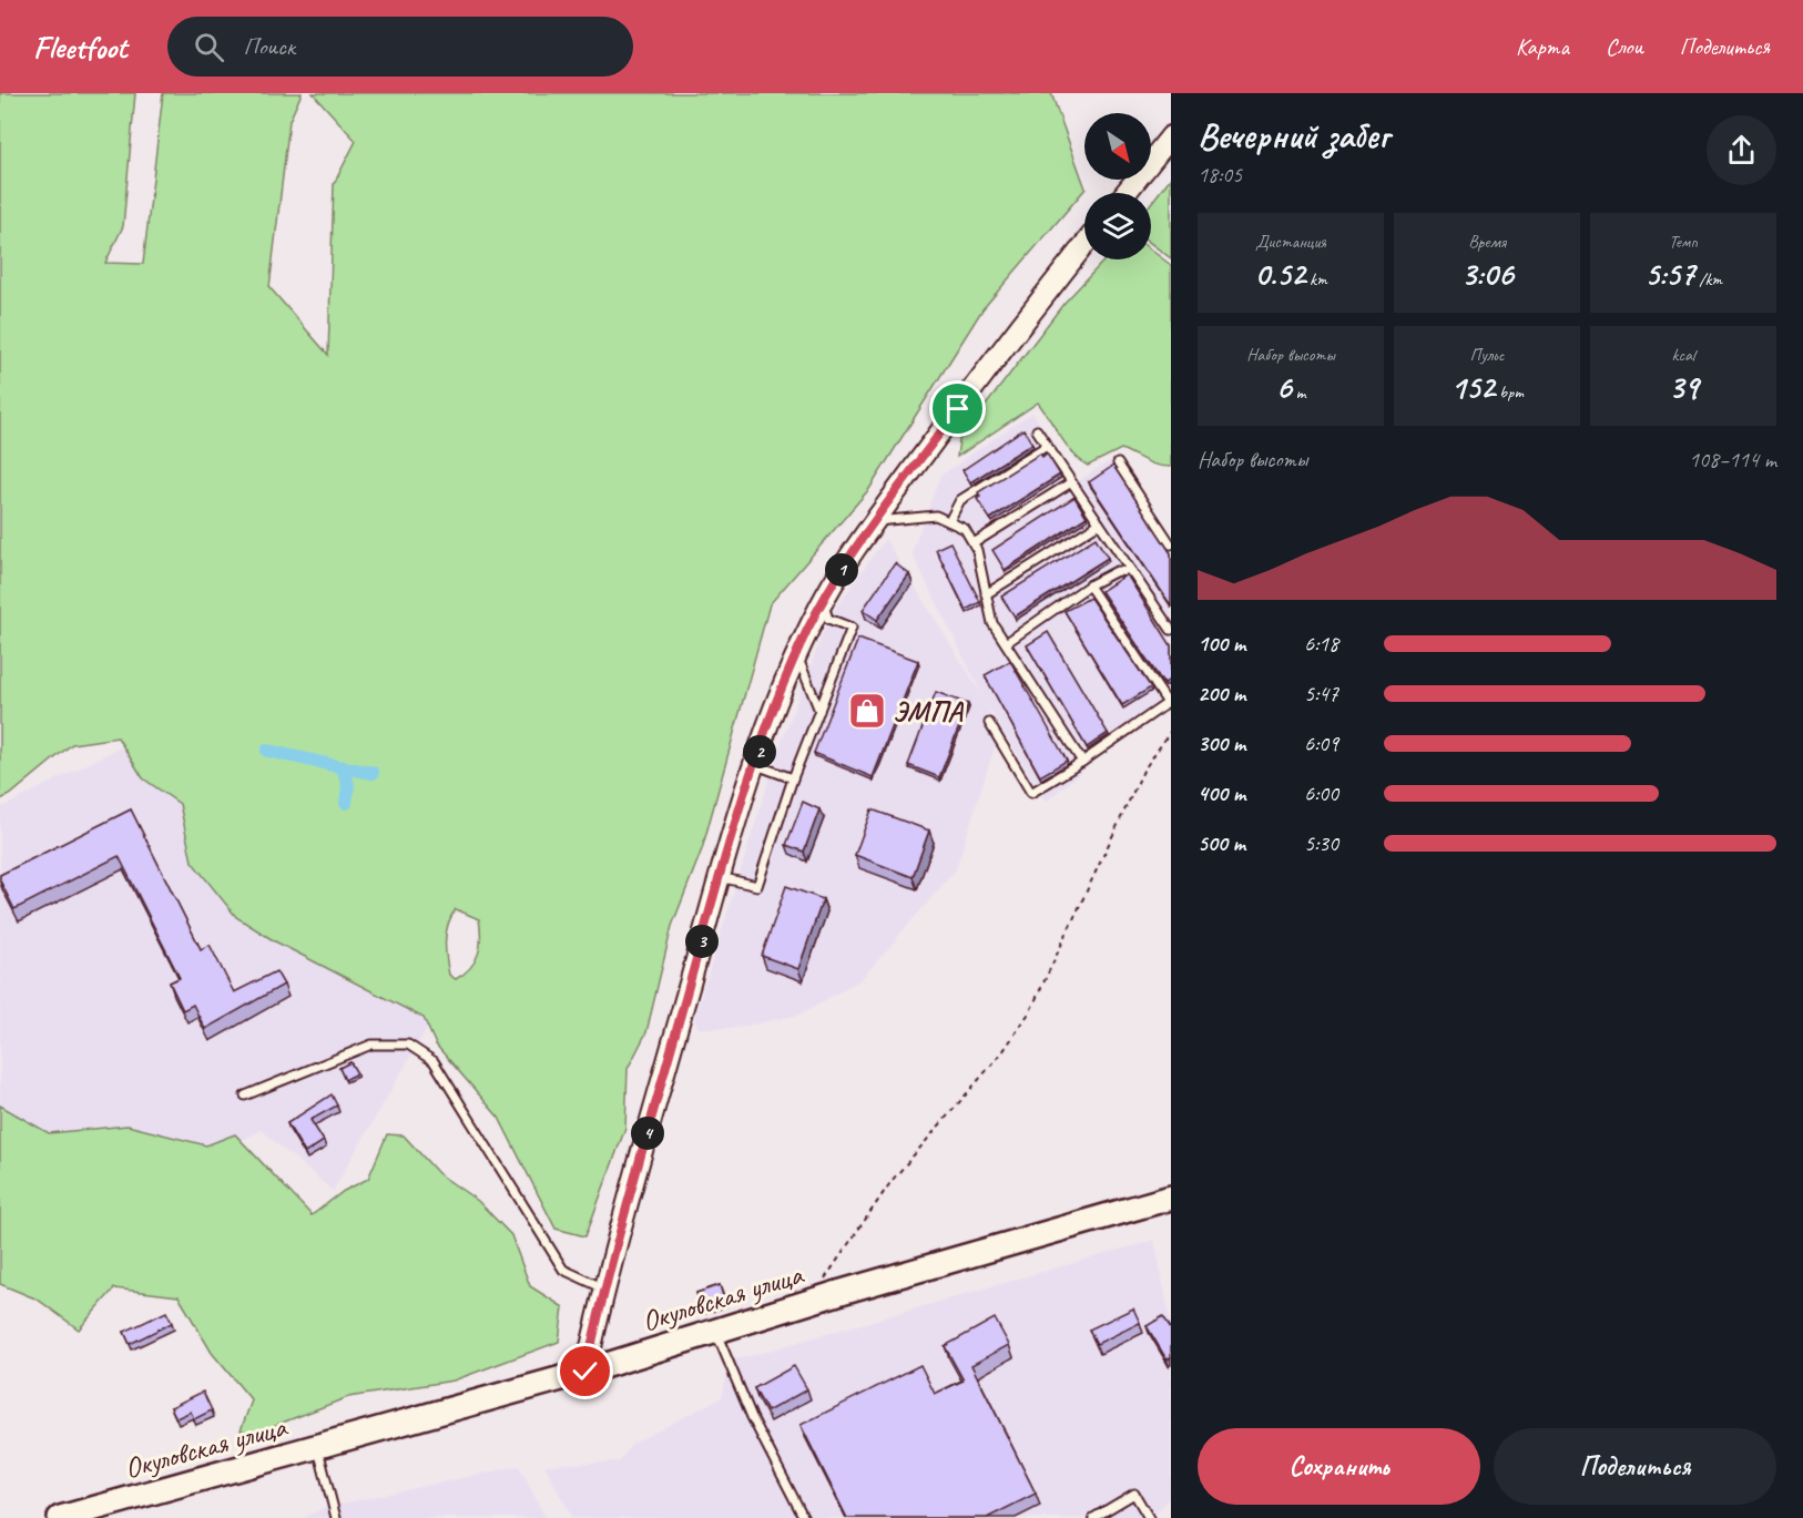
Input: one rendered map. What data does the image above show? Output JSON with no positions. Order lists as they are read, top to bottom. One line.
{"streets":{"main road":["Окуловская улица"]},"places":{"shop":["ЭМПА"]},"north":"bottom right","page":{"header":"Fleetfoot","search":"Поиск","nav":["Карта","Слои","Поделиться"],"heading":["Вечерний забег","18:05"],"stats":[["Дистанция","0.52 km"],["Время","3:06"],["Темп","5:57 /km"],["Набор высоты","6 m"],["Пульс","152 bpm"],["kcal","39"]],"chart":["Набор высоты","108–114 m"],"pins":["1","2","3","4"],"list":[{"name":"100 m","note":"6:18"},{"name":"200 m","note":"5:47"},{"name":"300 m","note":"6:09"},{"name":"400 m","note":"6:00"},{"name":"500 m","note":"5:30"}],"buttons":["Сохранить","Поделиться"]}}
